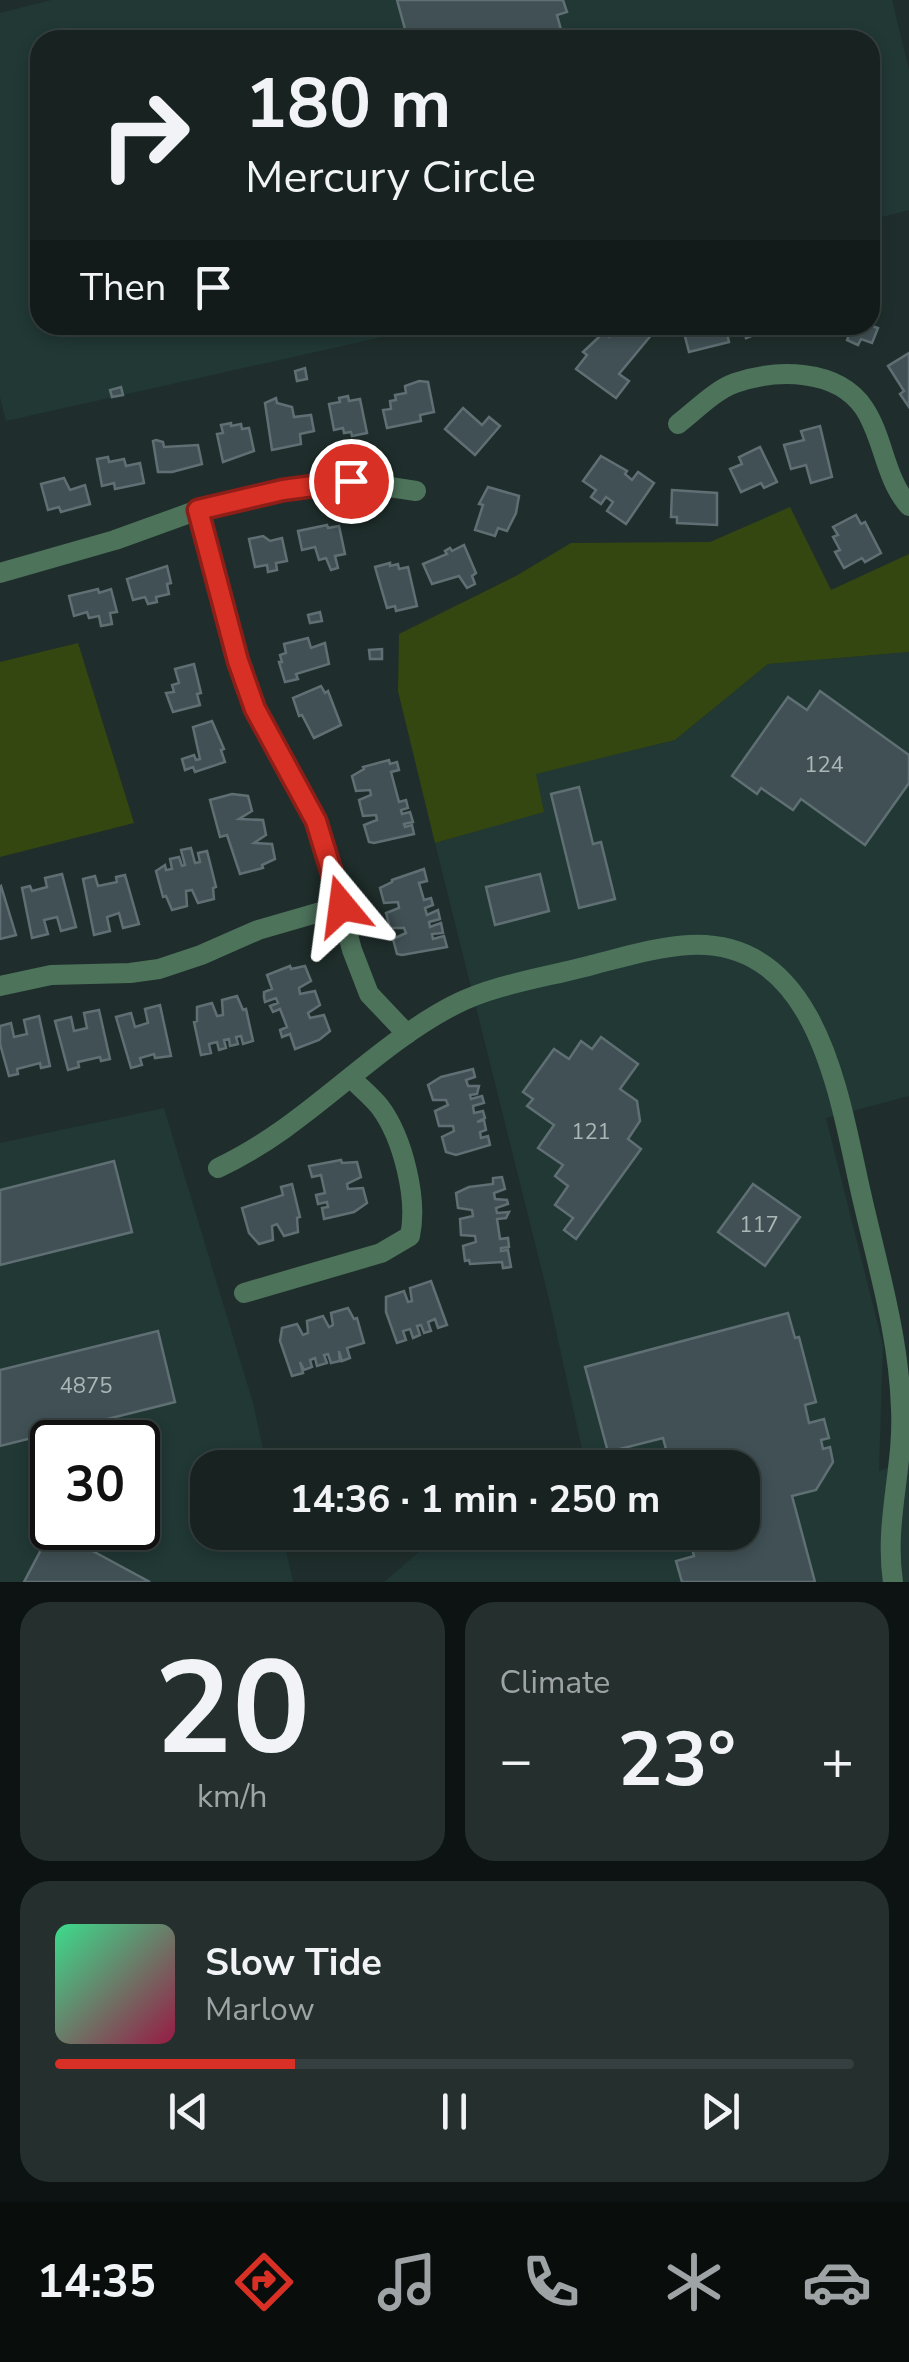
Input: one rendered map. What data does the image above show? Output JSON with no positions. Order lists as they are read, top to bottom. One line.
{"house_numbers":["124","121","117","4875"],"page":{"turn":["180 m","Mercury Circle"],"then":"Then","limit":"30","trip":"14:36 · 1 min · 250 m","tile":[["20","km/h"],"Climate"],"heat":["−","23°","+"],"song":["Slow Tide","Marlow"],"tabs":"14:35"}}
